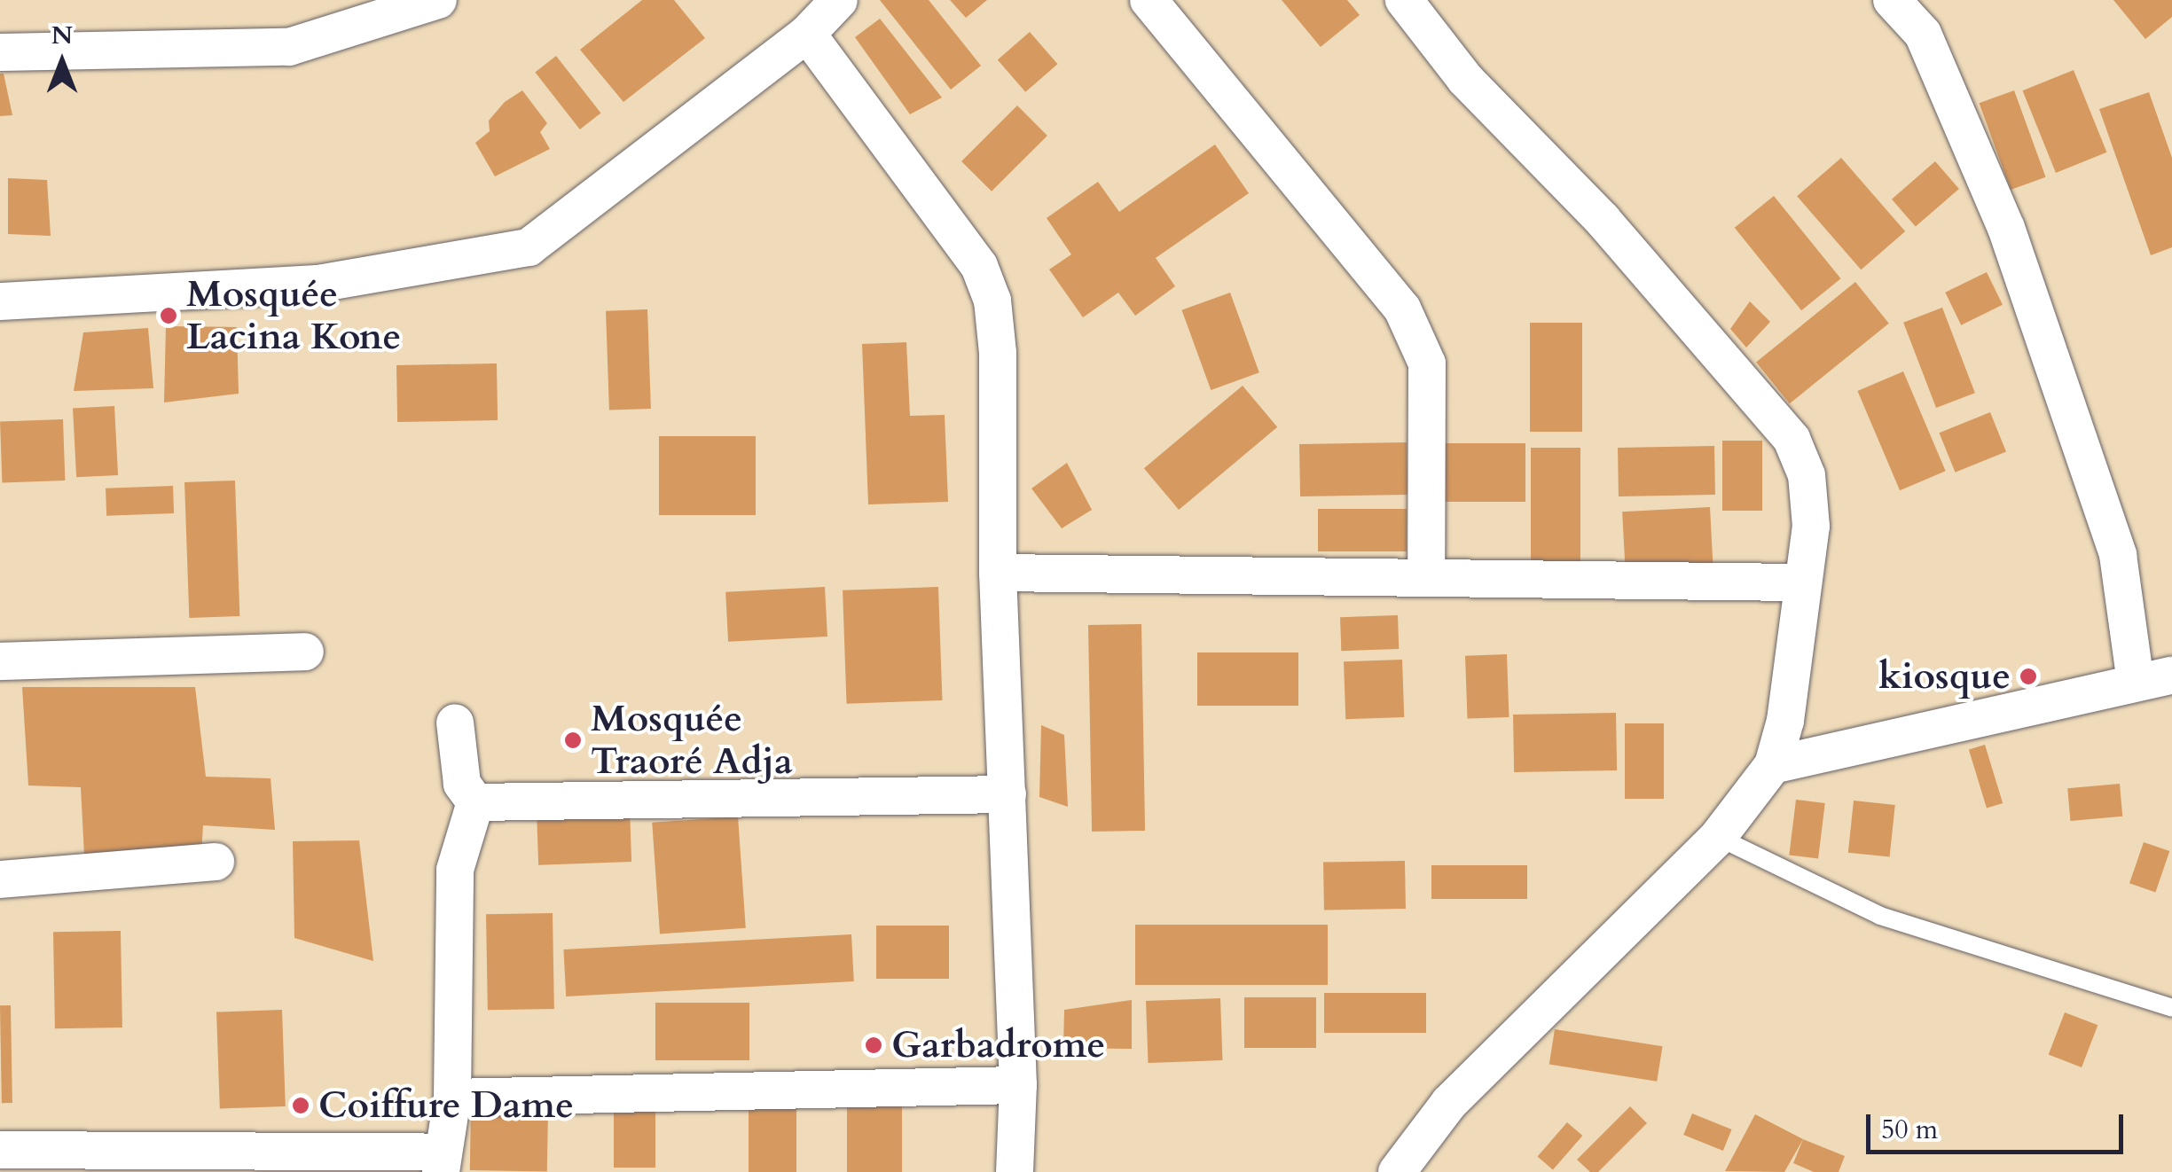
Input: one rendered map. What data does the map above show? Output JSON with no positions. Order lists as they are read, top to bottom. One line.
{"places":["Mosquée Lacina Kone","kiosque","Mosquée Traoré Adja","Garbadrome","Coiffure Dame"],"scale_bar":"50 m","north":"top"}
